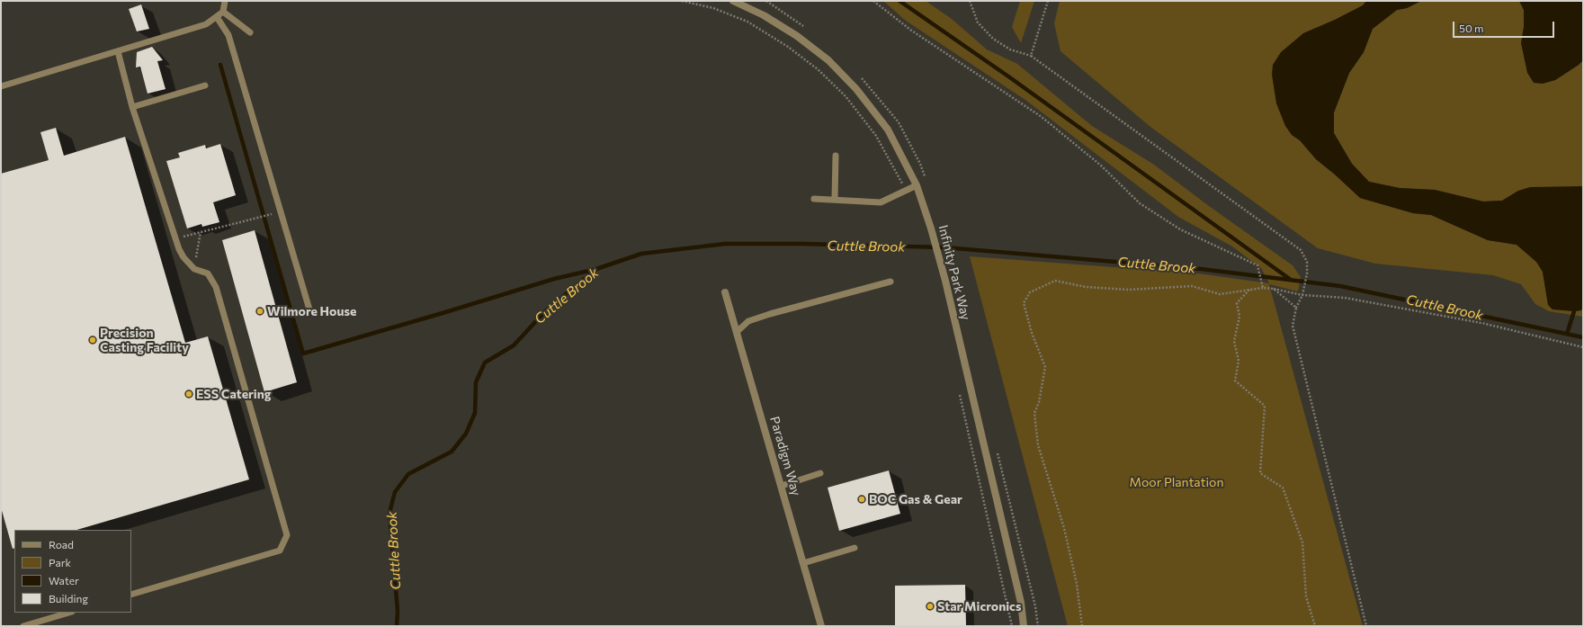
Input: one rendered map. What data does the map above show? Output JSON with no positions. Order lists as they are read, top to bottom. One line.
{"streets":{"street":["Infinity Park Way","Paradigm Way"]},"water":["Cuttle Brook"],"parks":["Moor Plantation"],"places":["Wilmore House","Precision Casting Facility","ESS Catering","BOC Gas & Gear","Star Micronics"],"legend":["Road","Park","Water","Building"],"scale_bar":"50 m"}
